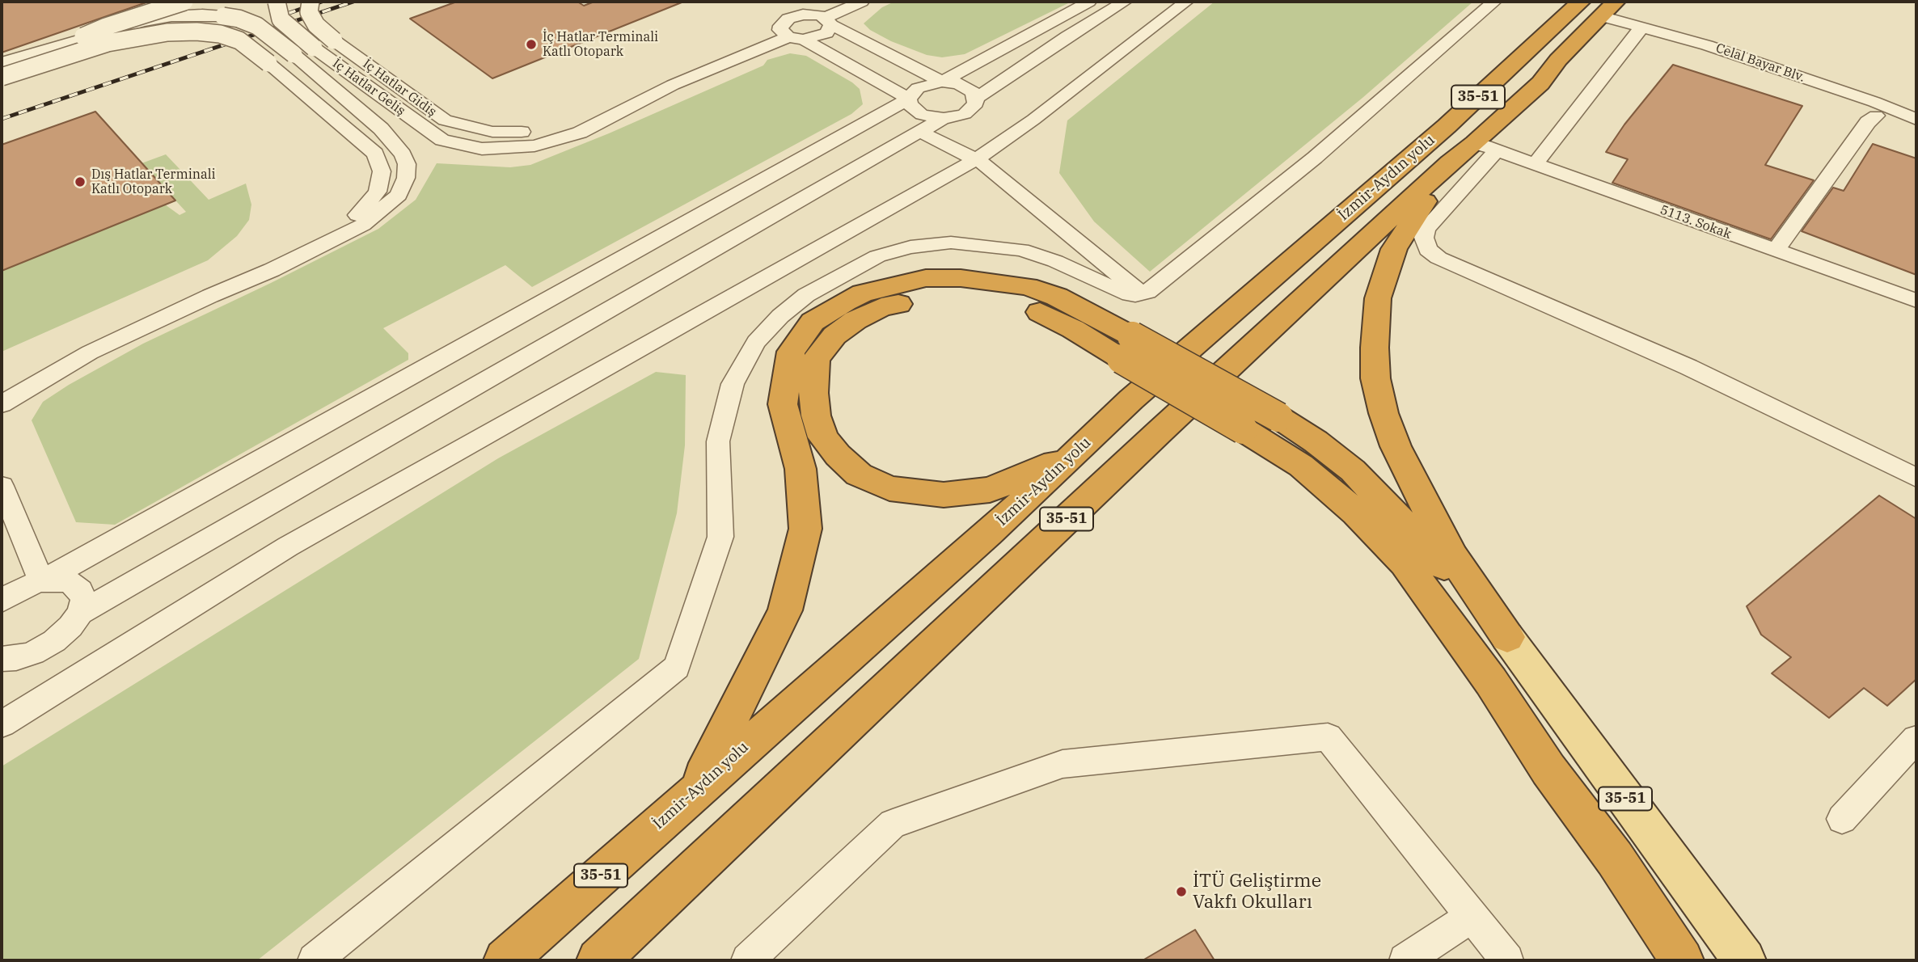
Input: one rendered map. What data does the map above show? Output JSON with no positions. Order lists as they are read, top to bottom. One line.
{"streets":{"highway":["35-51","İzmir-Aydın yolu"],"street":["Celal Bayar Blv.","İç Hatlar Geliş","İç Hatlar Gidiş","5113. Sokak"]},"crossings":[["Celal Bayar Blv.","İzmir-Aydın yolu"],["İç Hatlar Geliş","İç Hatlar Gidiş"],["35-51","İzmir-Aydın yolu"],["İzmir-Aydın yolu","5113. Sokak"]],"places":["İç Hatlar Terminali Katlı Otopark","Dış Hatlar Terminali Katlı Otopark","İTÜ Geliştirme Vakfı Okulları"]}
